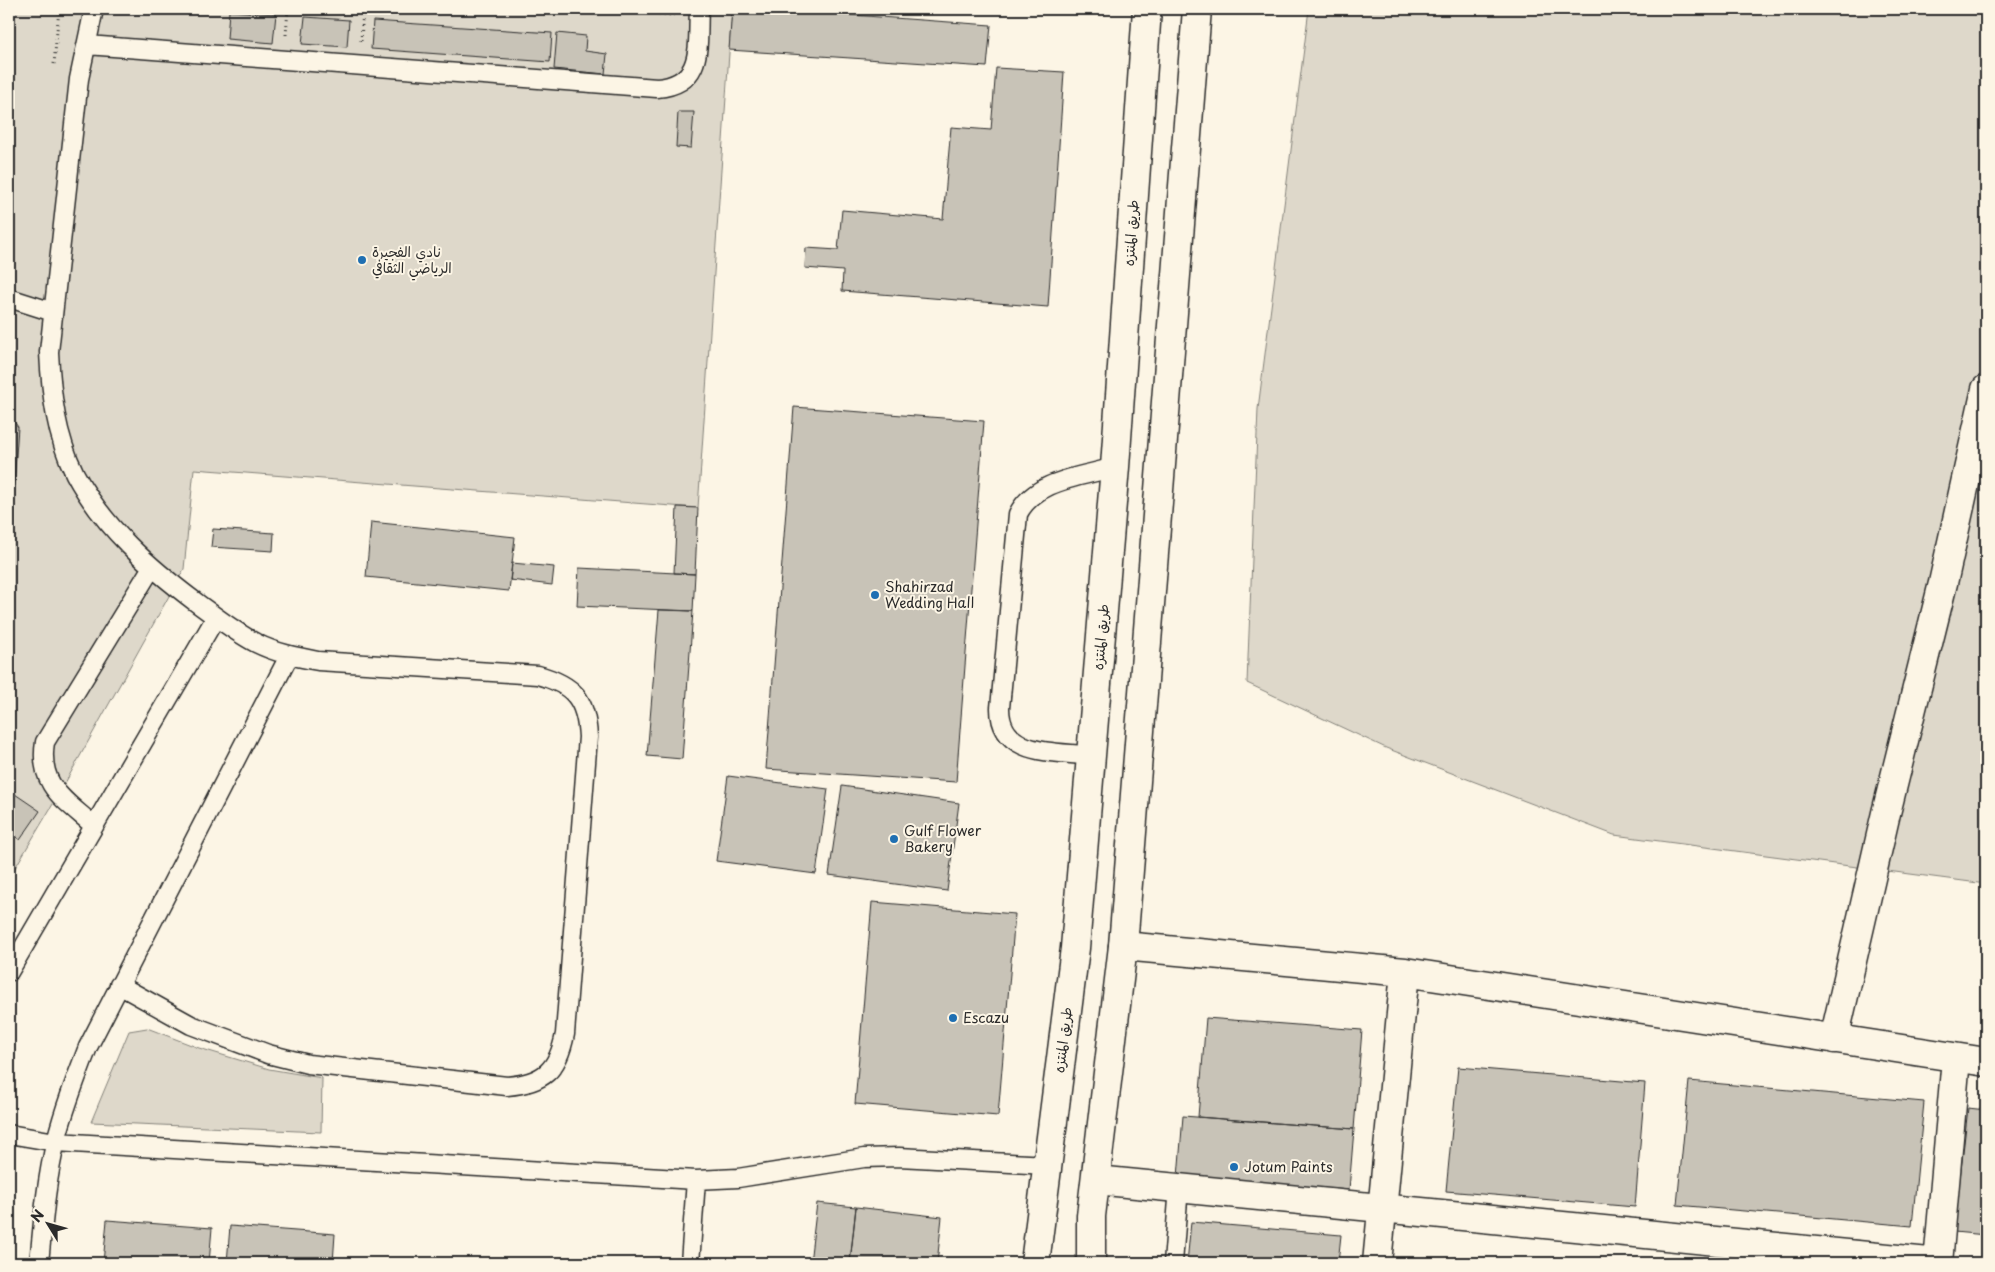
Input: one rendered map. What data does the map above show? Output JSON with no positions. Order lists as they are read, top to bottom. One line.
{"streets":{"street":["طريق المنتزه"]},"places":["نادي الفجيرة الرياضي الثقافي","Shahirzad Wedding Hall","Gulf Flower Bakery","Escazu","Jotum Paints"],"north":"top left"}
